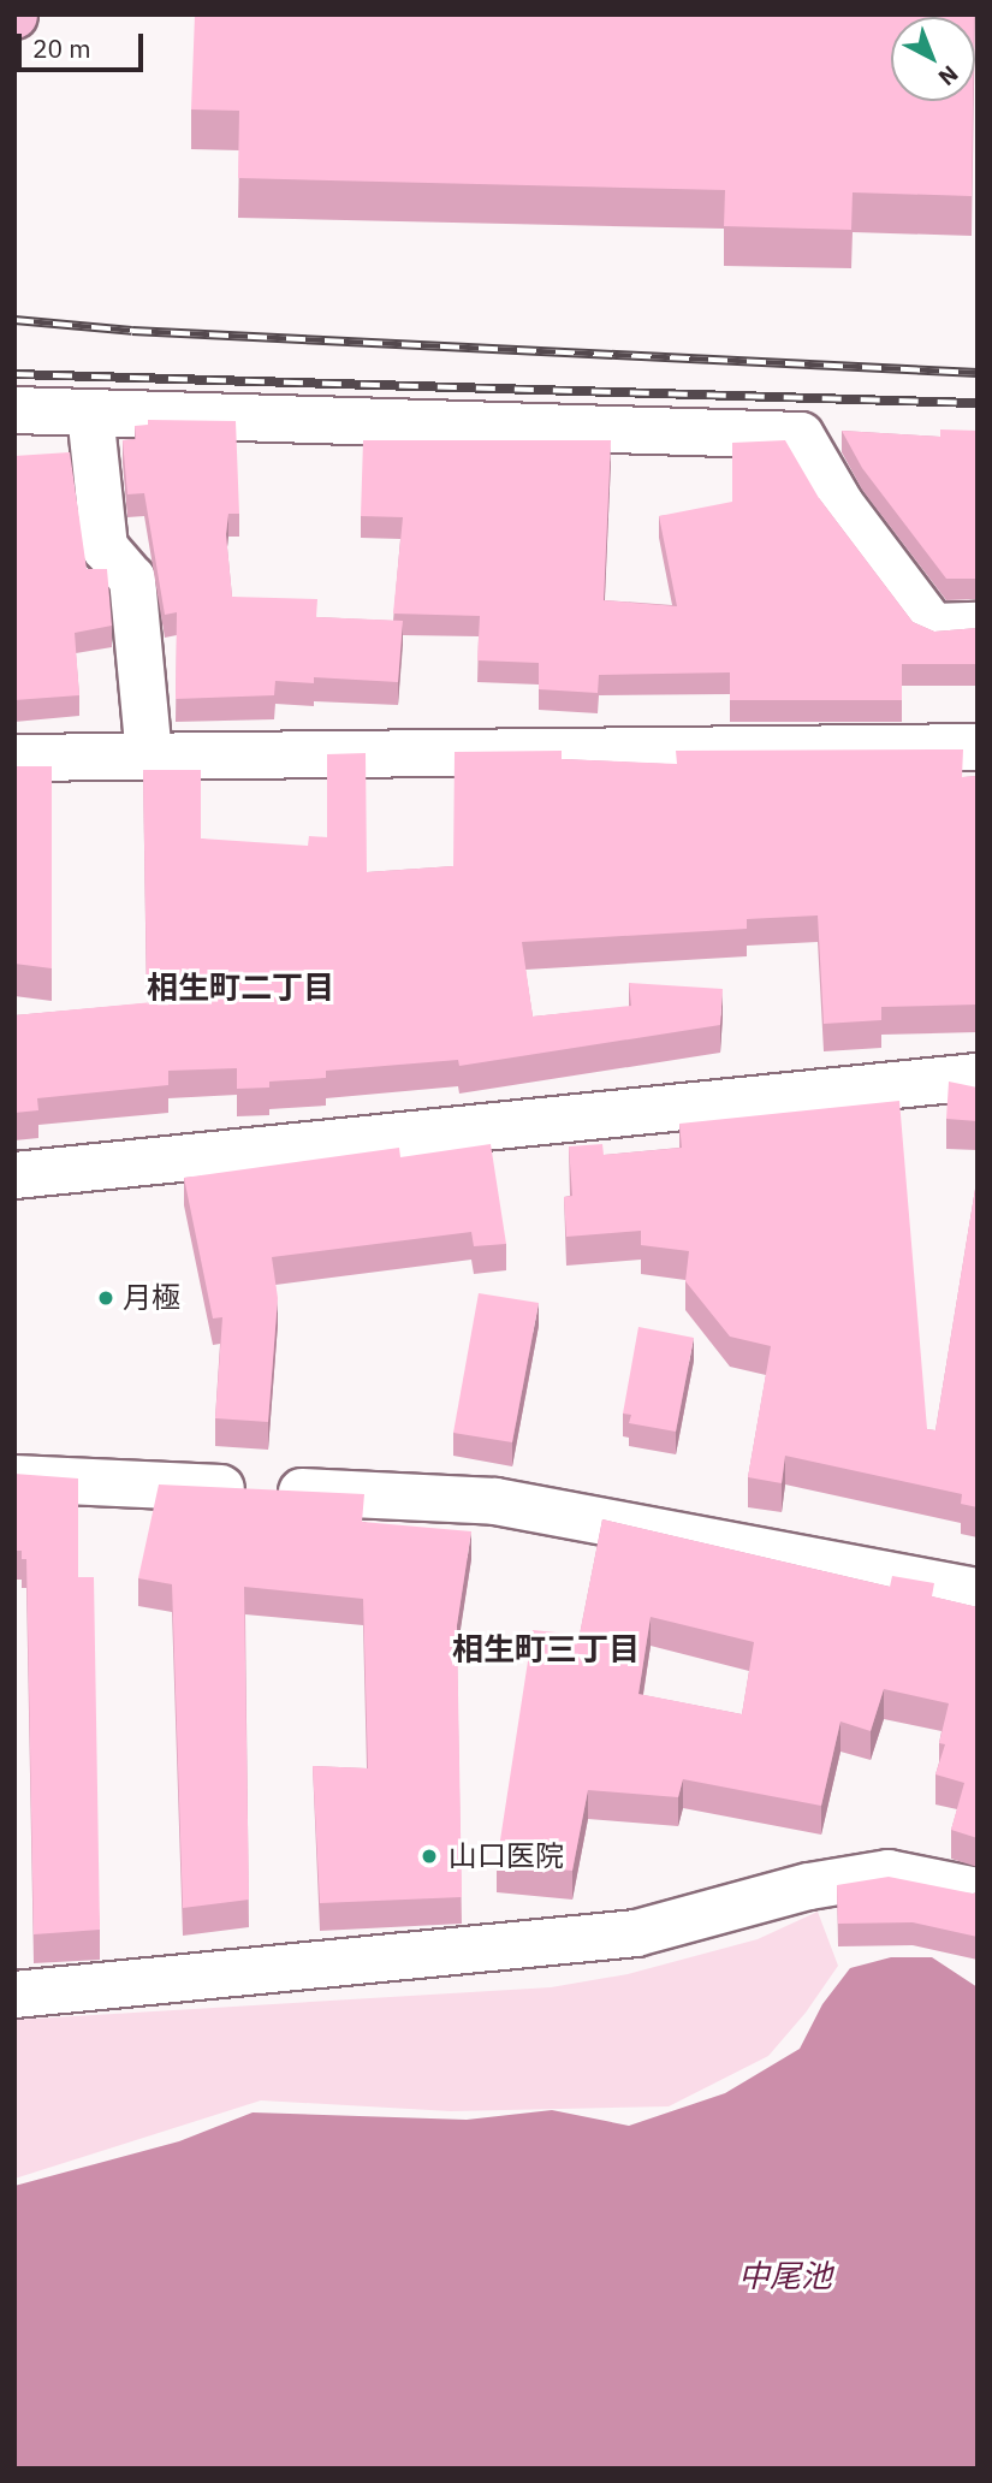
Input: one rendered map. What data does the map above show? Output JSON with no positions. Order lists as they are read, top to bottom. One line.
{"districts":["相生町二丁目","相生町三丁目"],"water":["中尾池"],"places":["月極","山口医院"],"scale_bar":"20 m","north":"bottom right"}
